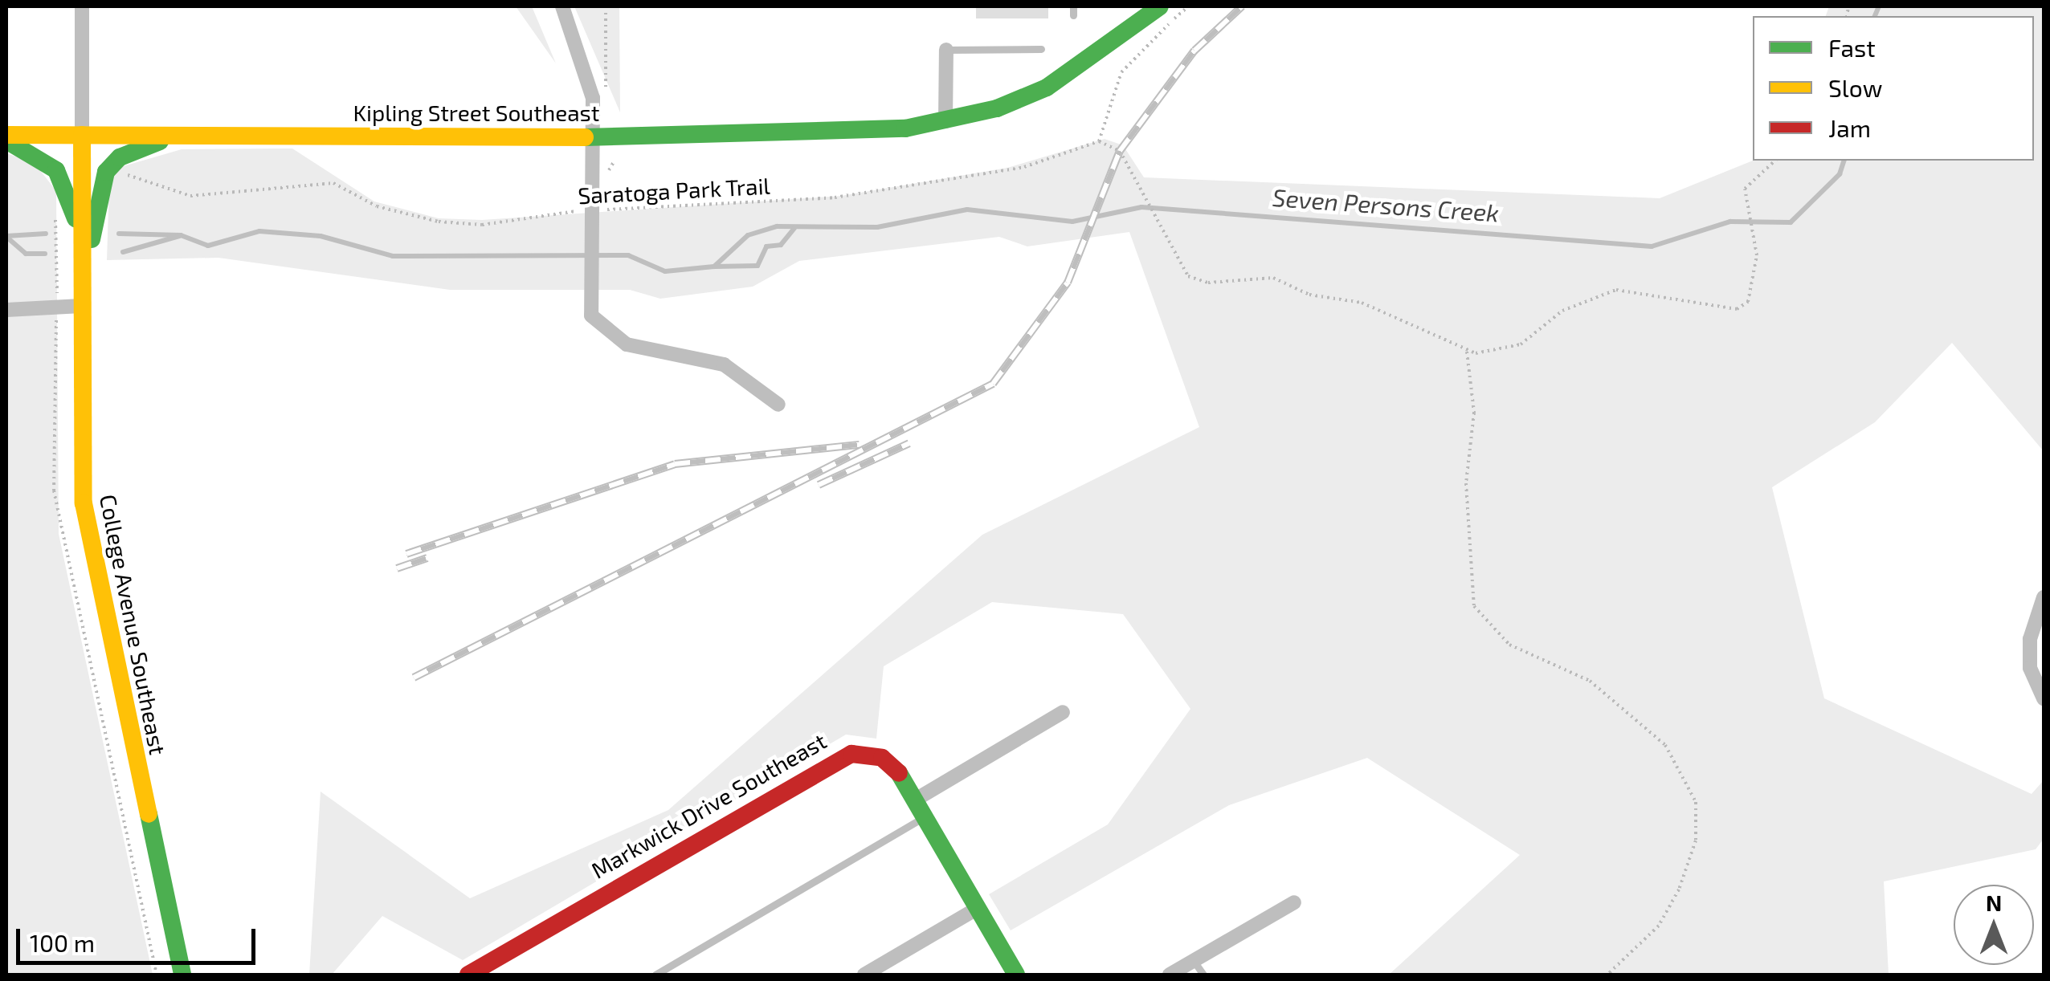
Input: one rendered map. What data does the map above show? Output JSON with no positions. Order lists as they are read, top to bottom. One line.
{"streets":{"street":["Kipling Street Southeast","College Avenue Southeast","Markwick Drive Southeast"],"path":["Saratoga Park Trail"]},"crossings":[["Kipling Street Southeast","College Avenue Southeast"]],"water":["Seven Persons Creek"],"legend":["Fast","Slow","Jam"],"scale_bar":"100 m","north":"top"}
